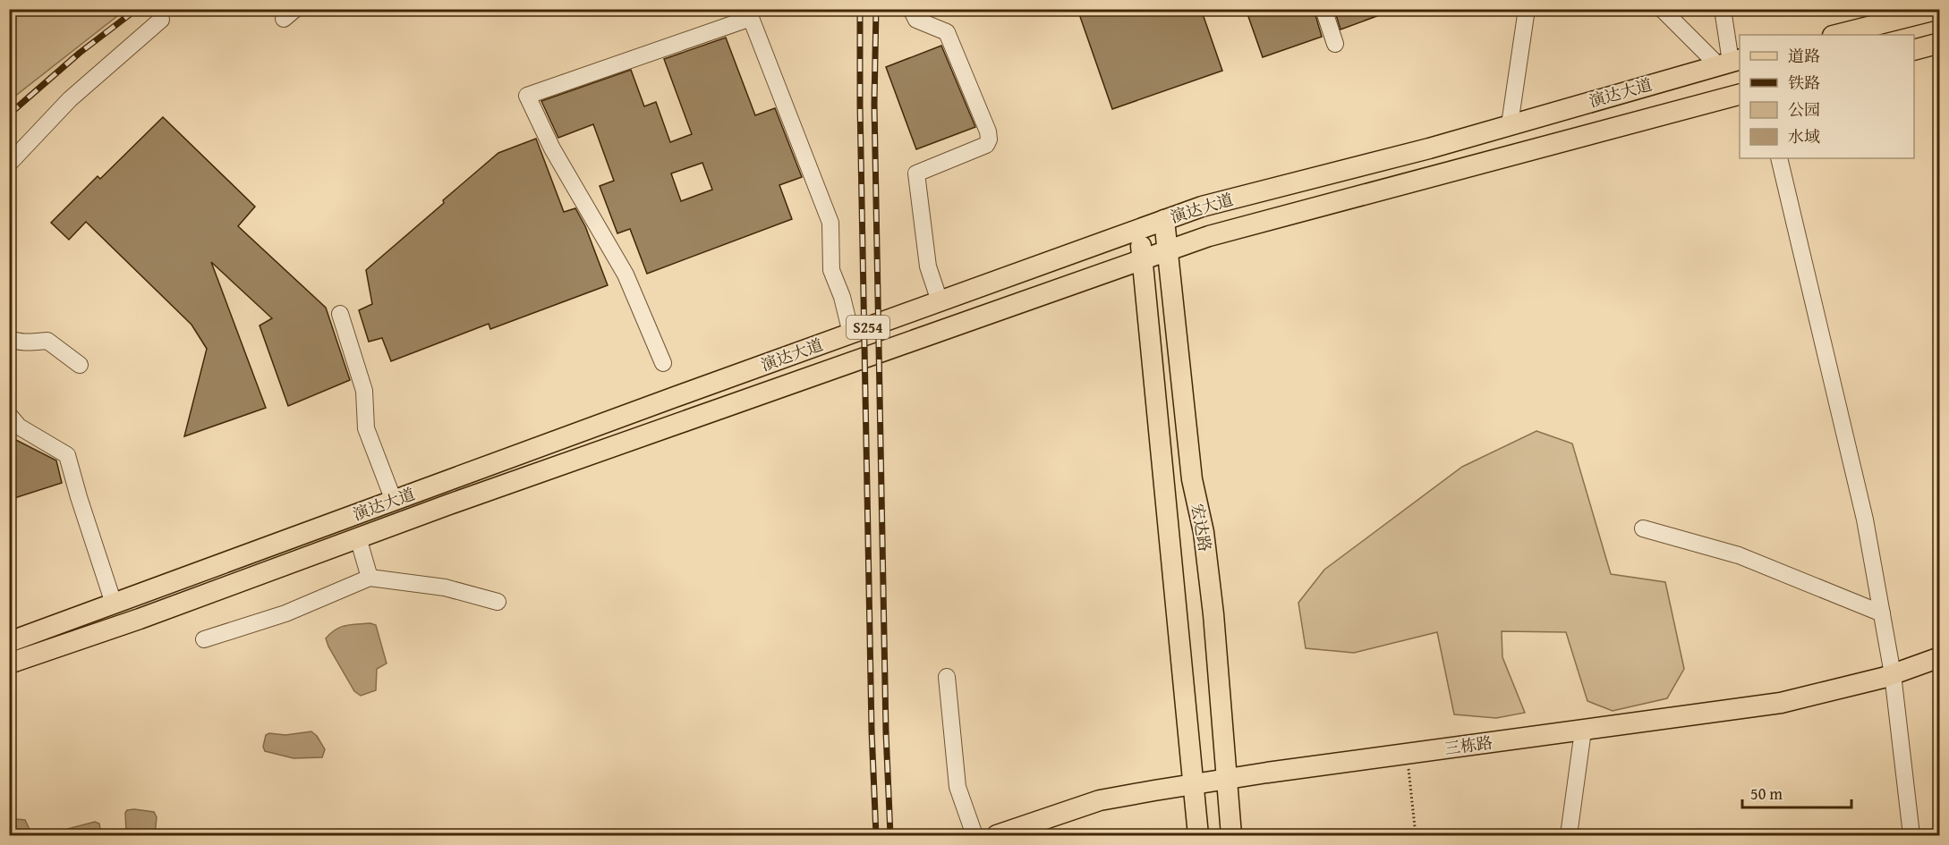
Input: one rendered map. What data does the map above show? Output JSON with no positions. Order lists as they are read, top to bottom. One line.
{"streets":{"main road":["演达大道","S254","宏达路","三栋路"]},"crossings":[["演达大道","宏达路"],["宏达路","三栋路"]],"legend":["道路","铁路","公园","水域"],"scale_bar":"50 m"}
